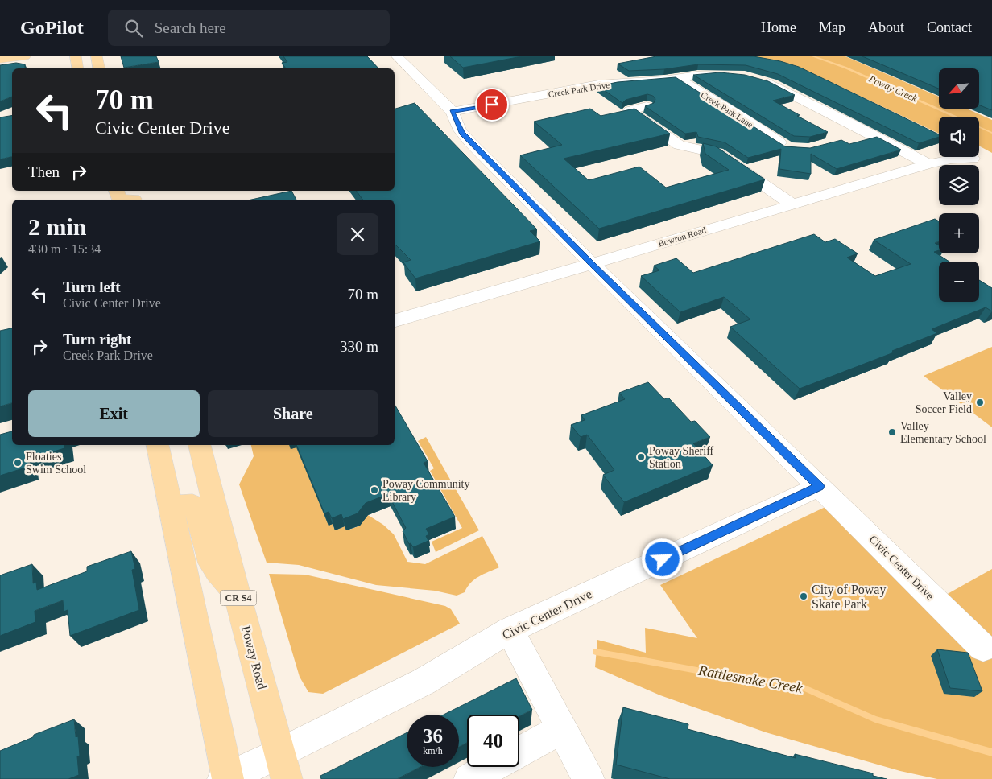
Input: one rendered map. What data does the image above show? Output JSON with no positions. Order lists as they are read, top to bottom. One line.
{"streets":{"main road":["CR S4","Poway Road"],"street":["Creek Park Drive","Creek Park Lane","Bowron Road","Civic Center Drive"]},"crossings":[["Creek Park Drive","Creek Park Lane"],["Creek Park Drive","Civic Center Drive"],["Bowron Road","Civic Center Drive"],["Civic Center Drive","Poway Road"]],"water":["Poway Creek","Rattlesnake Creek"],"places":["Valley Soccer Field","Valley Elementary School","Poway Sheriff Station","Floaties Swim School","Poway Community Library","City of Poway Skate Park"],"north":"bottom left","page":{"header":"GoPilot","search":"Search here","nav":["Home","Map","About","Contact"],"map_buttons":["+","−"],"turn":["70 m","Civic Center Drive"],"then":"Then","heading":["2 min","430 m · 15:34"],"list":[{"name":"Turn left","note":"Civic Center Drive","value":"70 m"},{"name":"Turn right","note":"Creek Park Drive","value":"330 m"}],"buttons":["Exit","Share"],"speed":"36 km/h","limit":"40"}}
